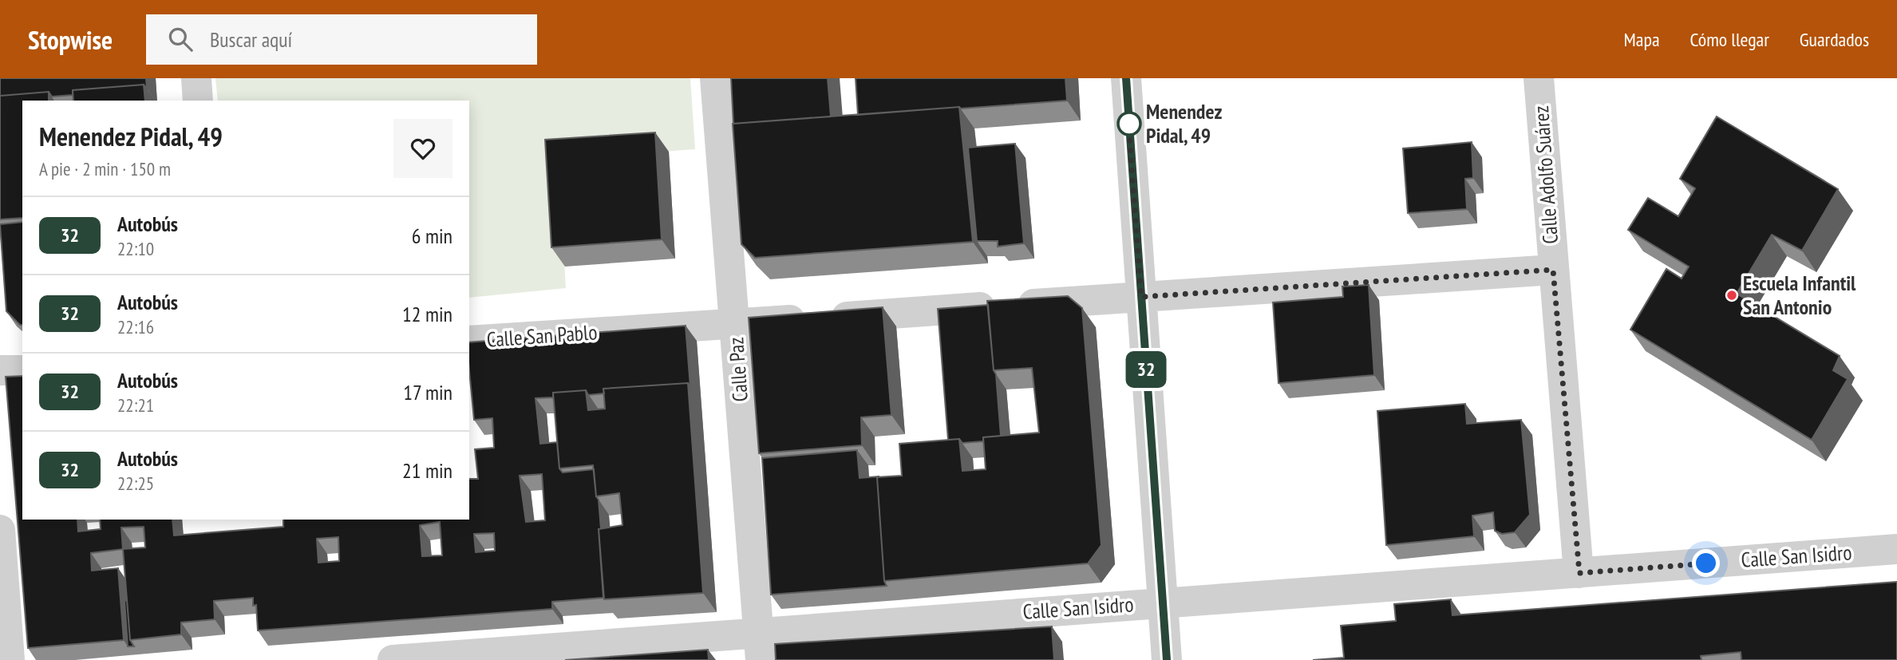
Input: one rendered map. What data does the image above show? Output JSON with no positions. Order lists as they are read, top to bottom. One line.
{"streets":{"street":["Calle Adolfo Suárez","Calle San Pablo","Calle Paz","Calle San Isidro"]},"crossings":[["Calle Adolfo Suárez","Calle San Pablo"],["Calle Adolfo Suárez","Calle San Isidro"],["Calle San Pablo","Calle Paz"],["Calle Paz","Calle San Isidro"]],"places":["Menendez Pidal, 49","Escuela Infantil San Antonio"],"lines":["bus line 32"],"page":{"header":"Stopwise","search":"Buscar aquí","nav":["Mapa","Cómo llegar","Guardados"],"on_map":"32","heading":["Menendez Pidal, 49","A pie · 2 min · 150 m"],"list":[{"mark":"32","name":"Autobús","note":"22:10","value":"6 min"},{"mark":"32","name":"Autobús","note":"22:16","value":"12 min"},{"mark":"32","name":"Autobús","note":"22:21","value":"17 min"},{"mark":"32","name":"Autobús","note":"22:25","value":"21 min"}]}}
